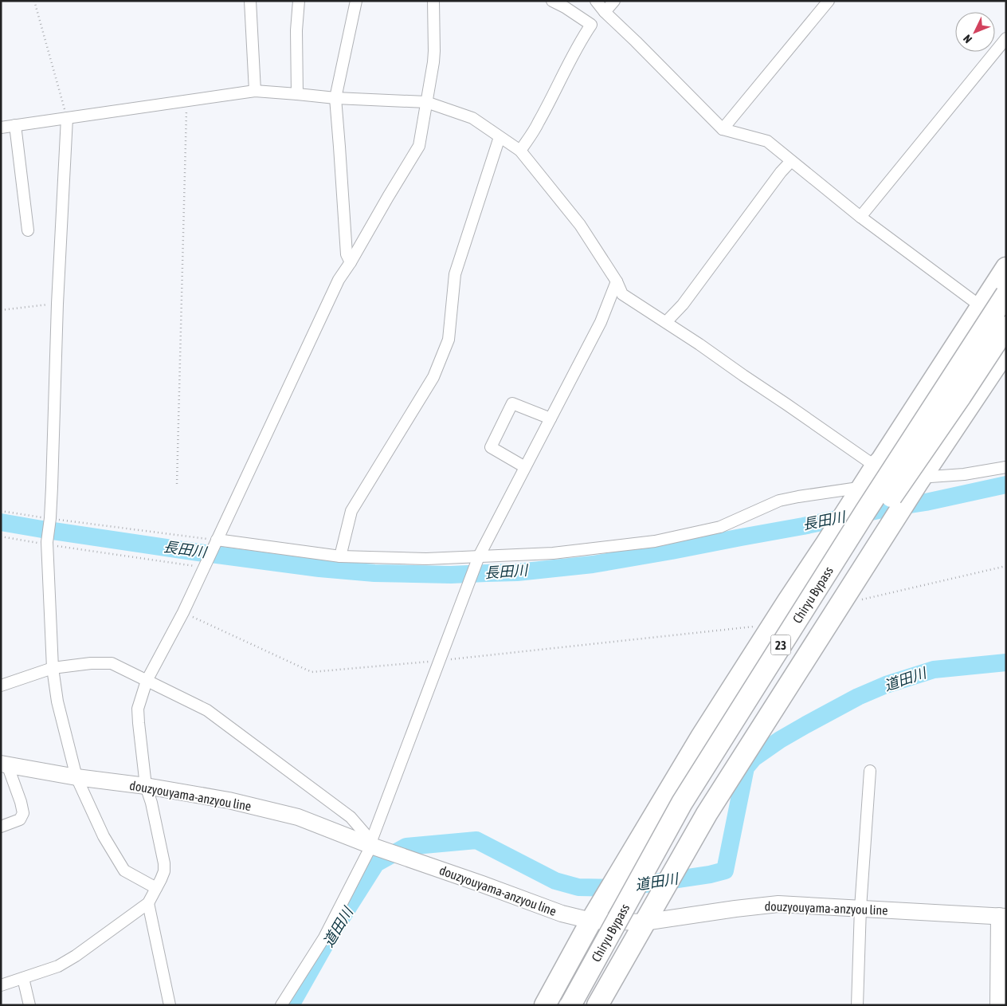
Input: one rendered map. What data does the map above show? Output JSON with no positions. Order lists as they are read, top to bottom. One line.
{"streets":{"highway":["Chiryu Bypass","23"],"main road":["douzyouyama-anzyou line"]},"crossings":[["23","douzyouyama-anzyou line"]],"water":["長田川","道田川"],"north":"bottom left"}
